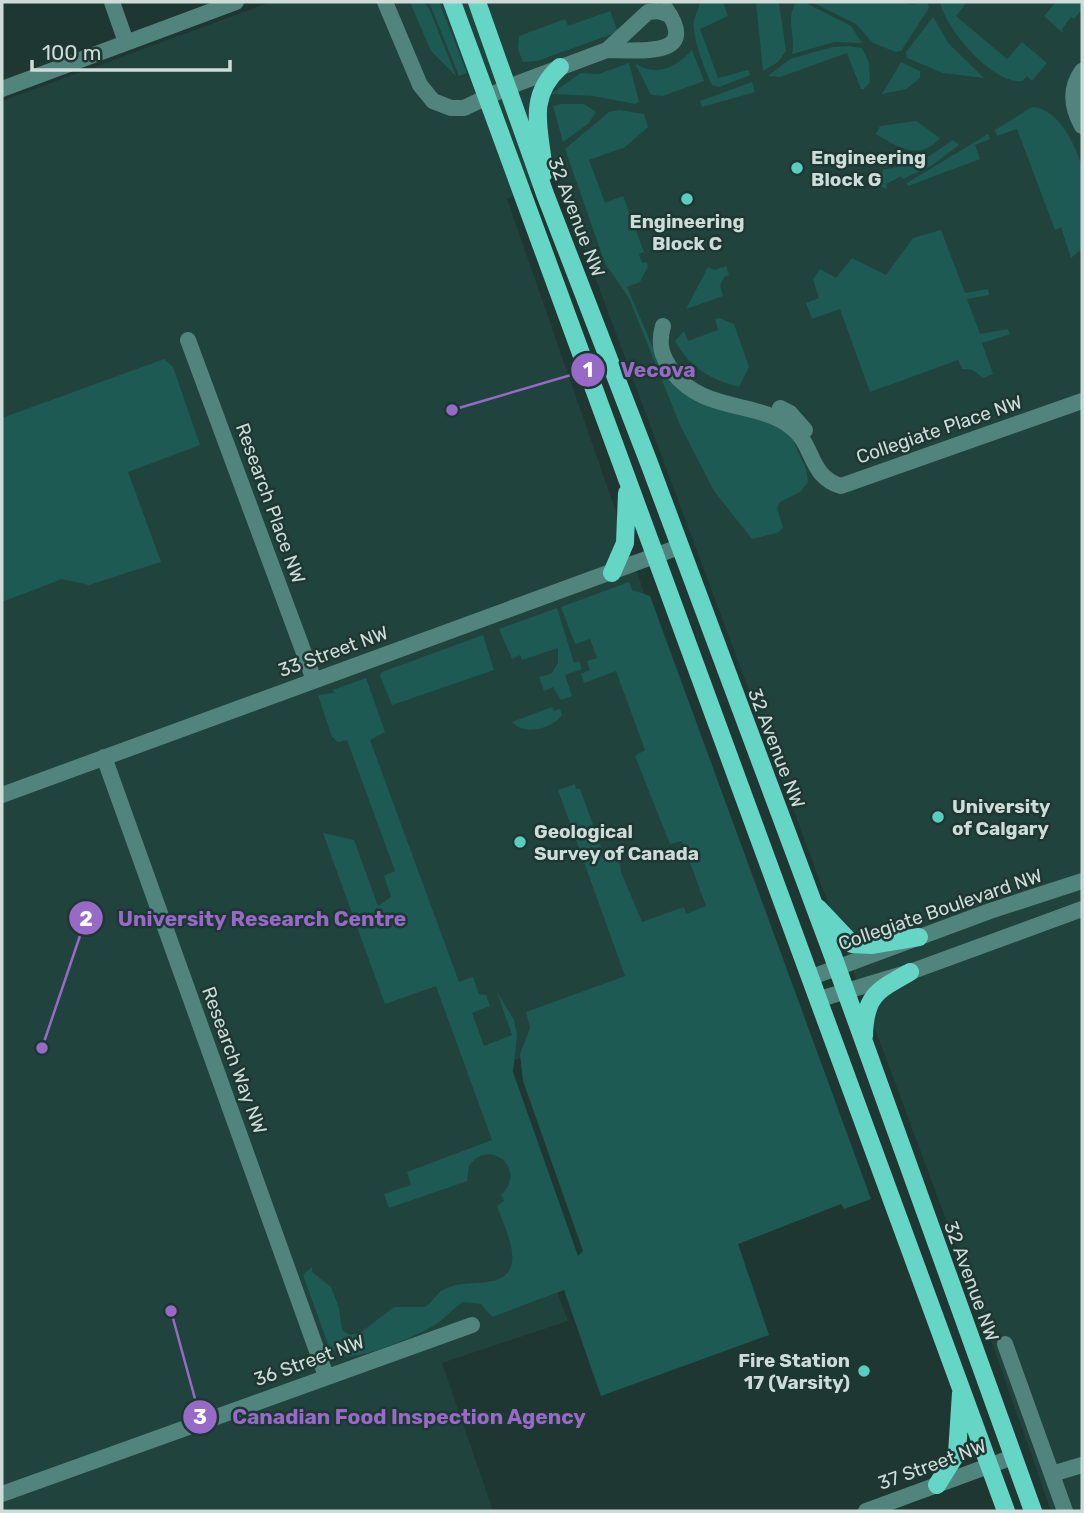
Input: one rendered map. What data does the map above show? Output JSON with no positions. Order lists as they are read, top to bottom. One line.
{"streets":{"main road":["32 Avenue NW"],"street":["Collegiate Place NW","Research Place NW","33 Street NW","Collegiate Boulevard NW","Research Way NW","36 Street NW","37 Street NW"]},"crossings":[["32 Avenue NW","33 Street NW"],["32 Avenue NW","Collegiate Boulevard NW"],["32 Avenue NW","37 Street NW"],["Research Place NW","33 Street NW"],["33 Street NW","Research Way NW"],["Research Way NW","36 Street NW"]],"places":["Engineering Block G","Engineering Block C","Vecova","University of Calgary","Geological Survey of Canada","University Research Centre","Canadian Food Inspection Agency","Fire Station 17 (Varsity)"],"scale_bar":"100 m"}
